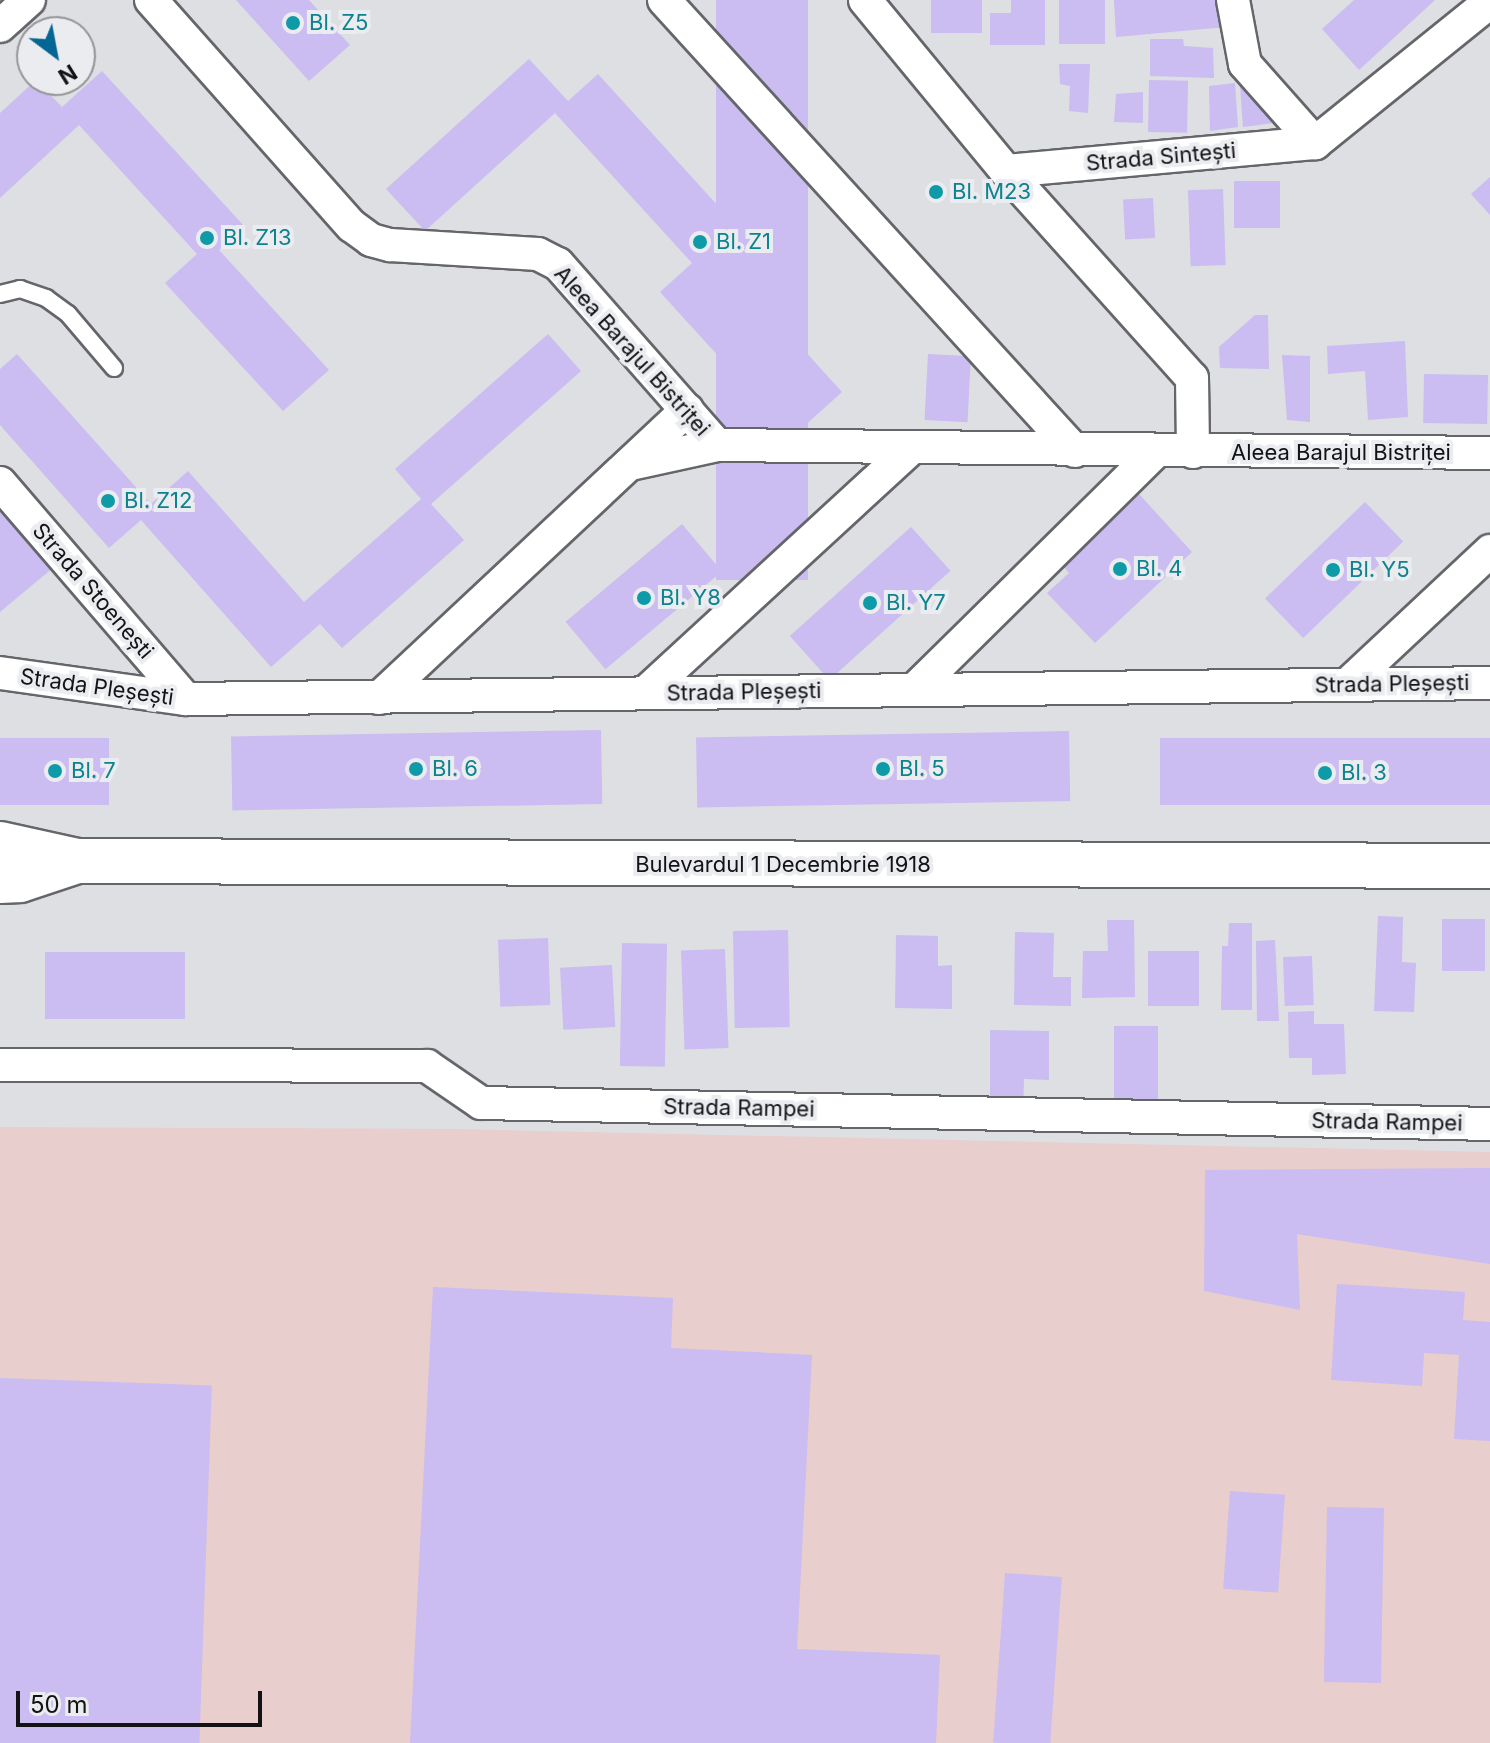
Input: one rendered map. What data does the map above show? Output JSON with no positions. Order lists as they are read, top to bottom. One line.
{"streets":{"main road":["Bulevardul 1 Decembrie 1918"],"street":["Strada Sintești","Aleea Barajul Bistriței","Strada Stoenești","Strada Pleșești","Strada Rampei"]},"crossings":[["Strada Stoenești","Strada Pleșești"]],"places":["Bl. Z5","Bl. M23","Bl. Z13","Bl. Z1","Bl. Z12","Bl. 4","Bl. Y5","Bl. Y8","Bl. Y7","Bl. 6","Bl. 5","Bl. 7","Bl. 3"],"scale_bar":"50 m","north":"bottom right"}
